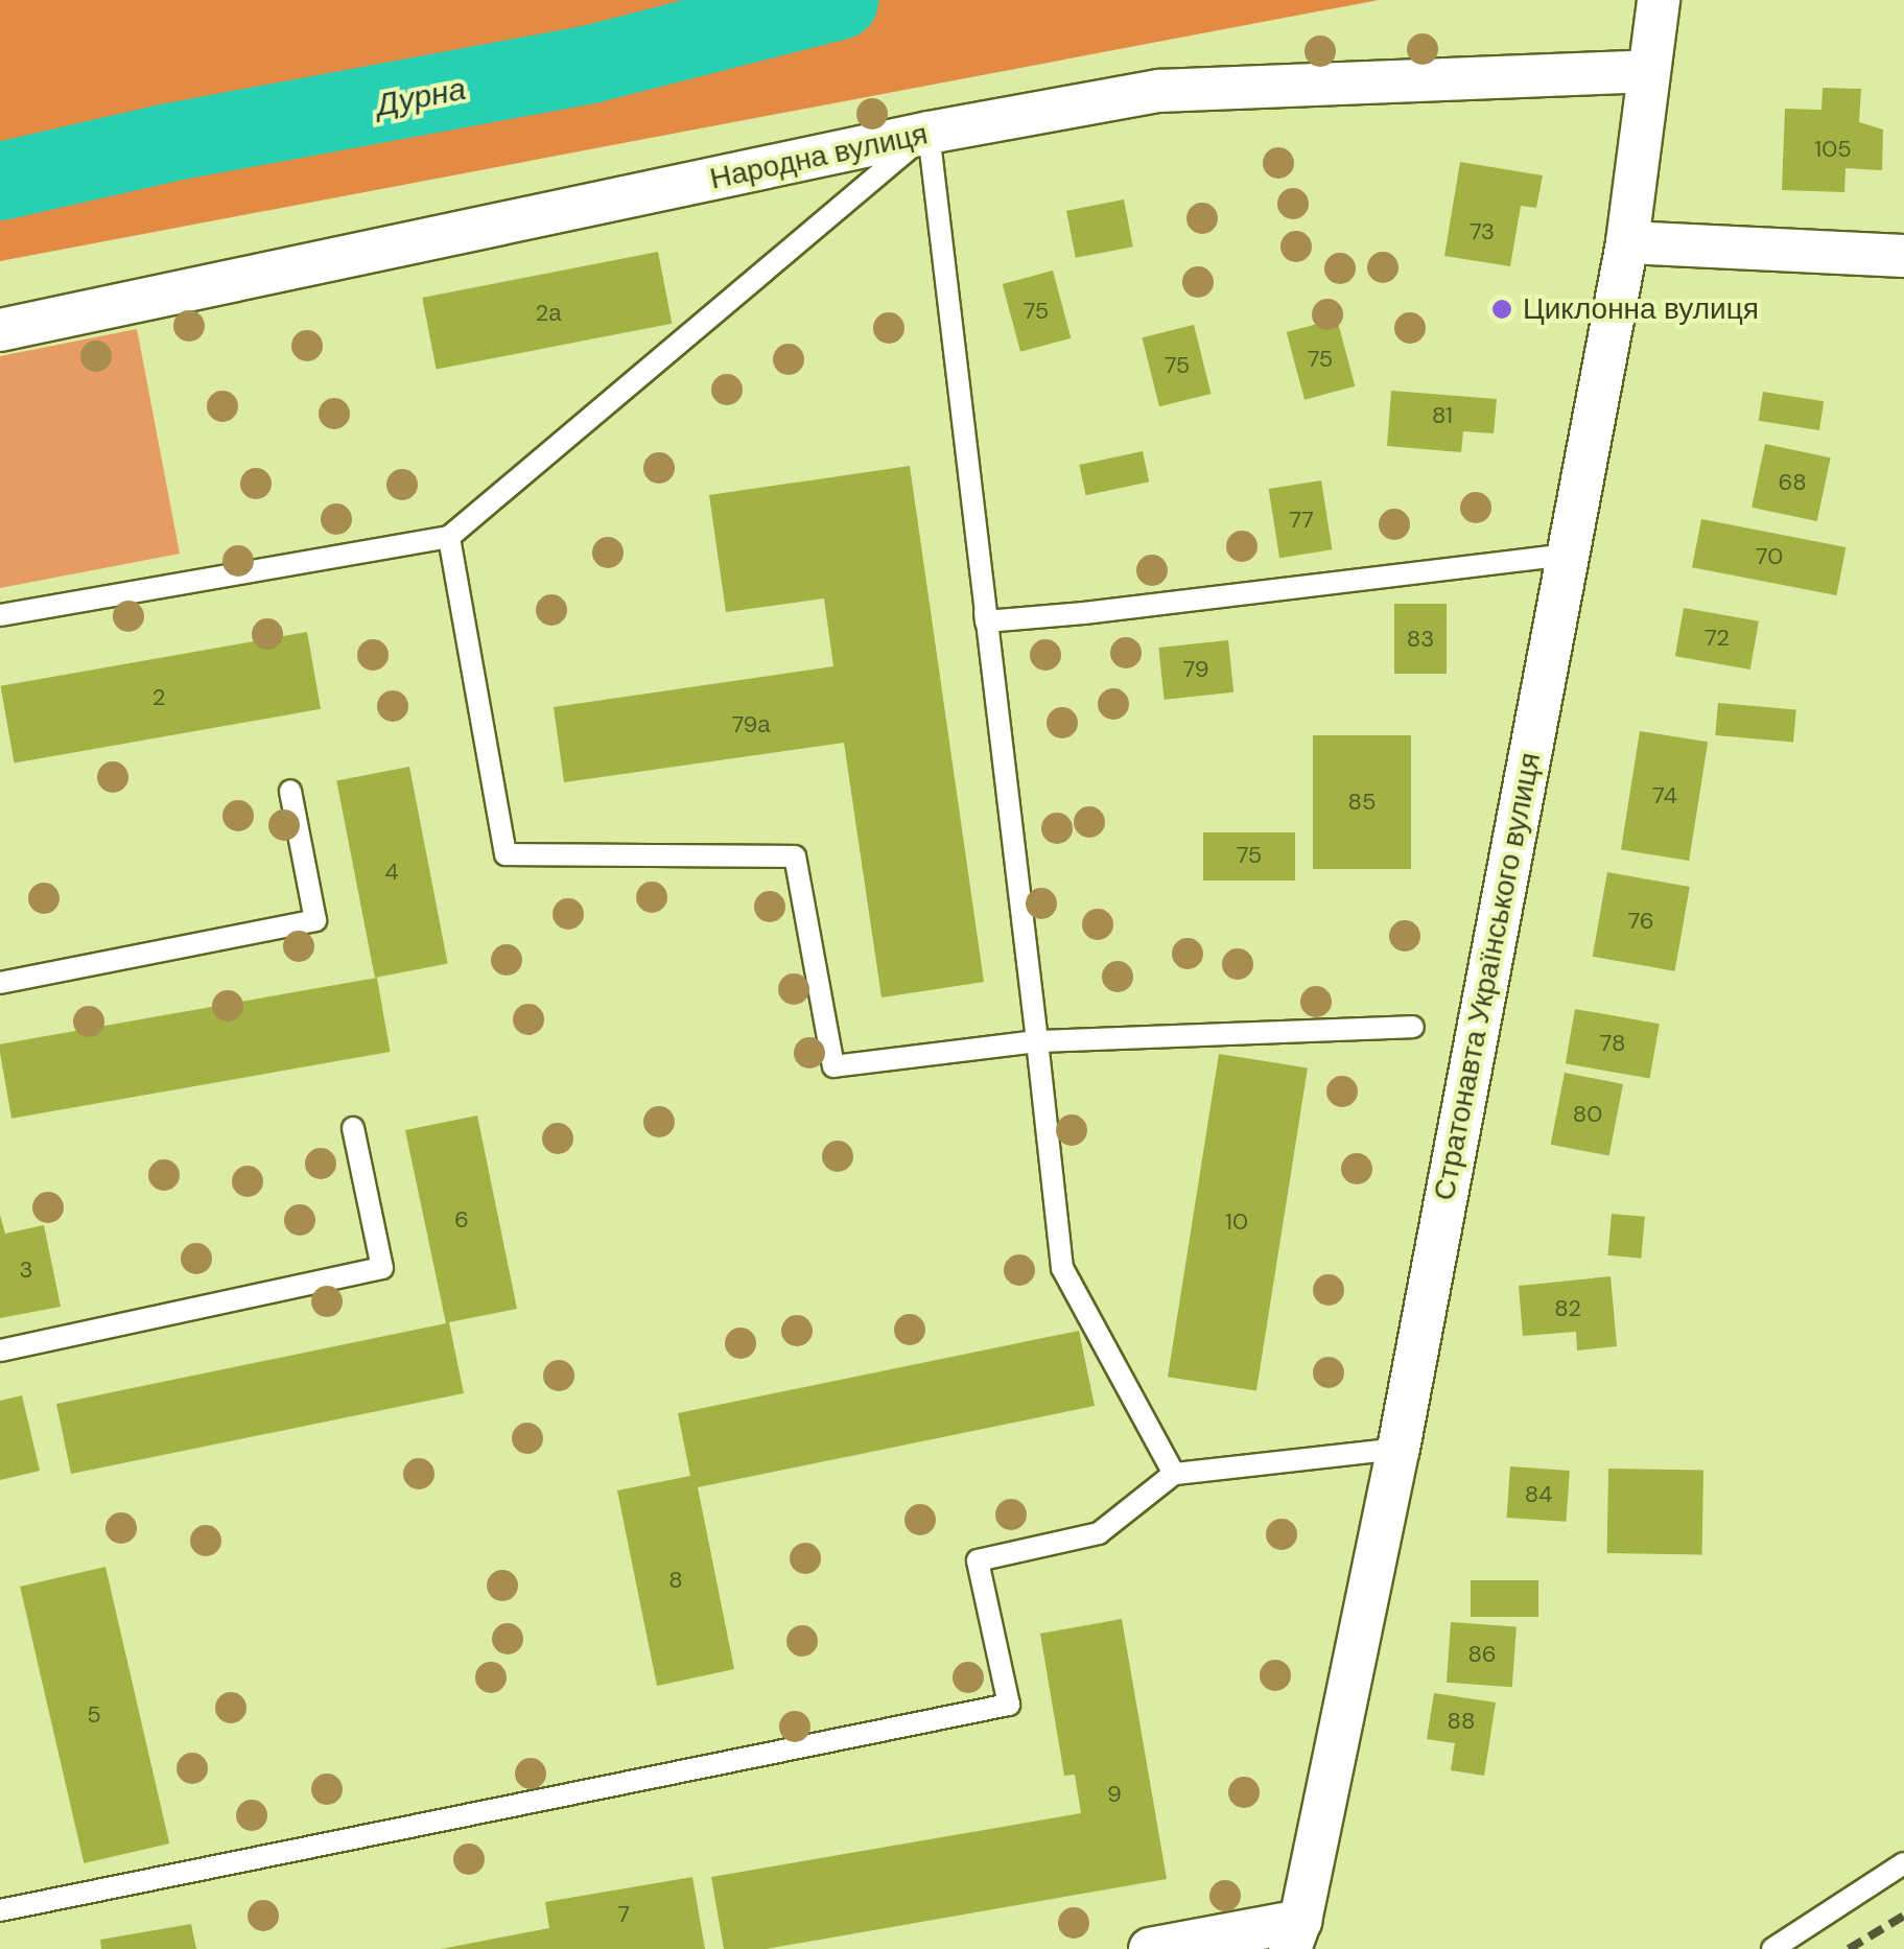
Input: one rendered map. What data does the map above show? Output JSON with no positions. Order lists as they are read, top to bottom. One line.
{"streets":{"street":["Народна вулиця","Стратонавта Українського вулиця"]},"crossings":[["Народна вулиця","Стратонавта Українського вулиця"]],"water":["Дурна"],"places":["Циклонна вулиця"],"house_numbers":["105","73","75","2а","75","75","81","68","77","70","72","83","79","2","79а","74","85","75","4","76","78","80","6","10","3","82","84","8","86","5","88","9","7"]}
